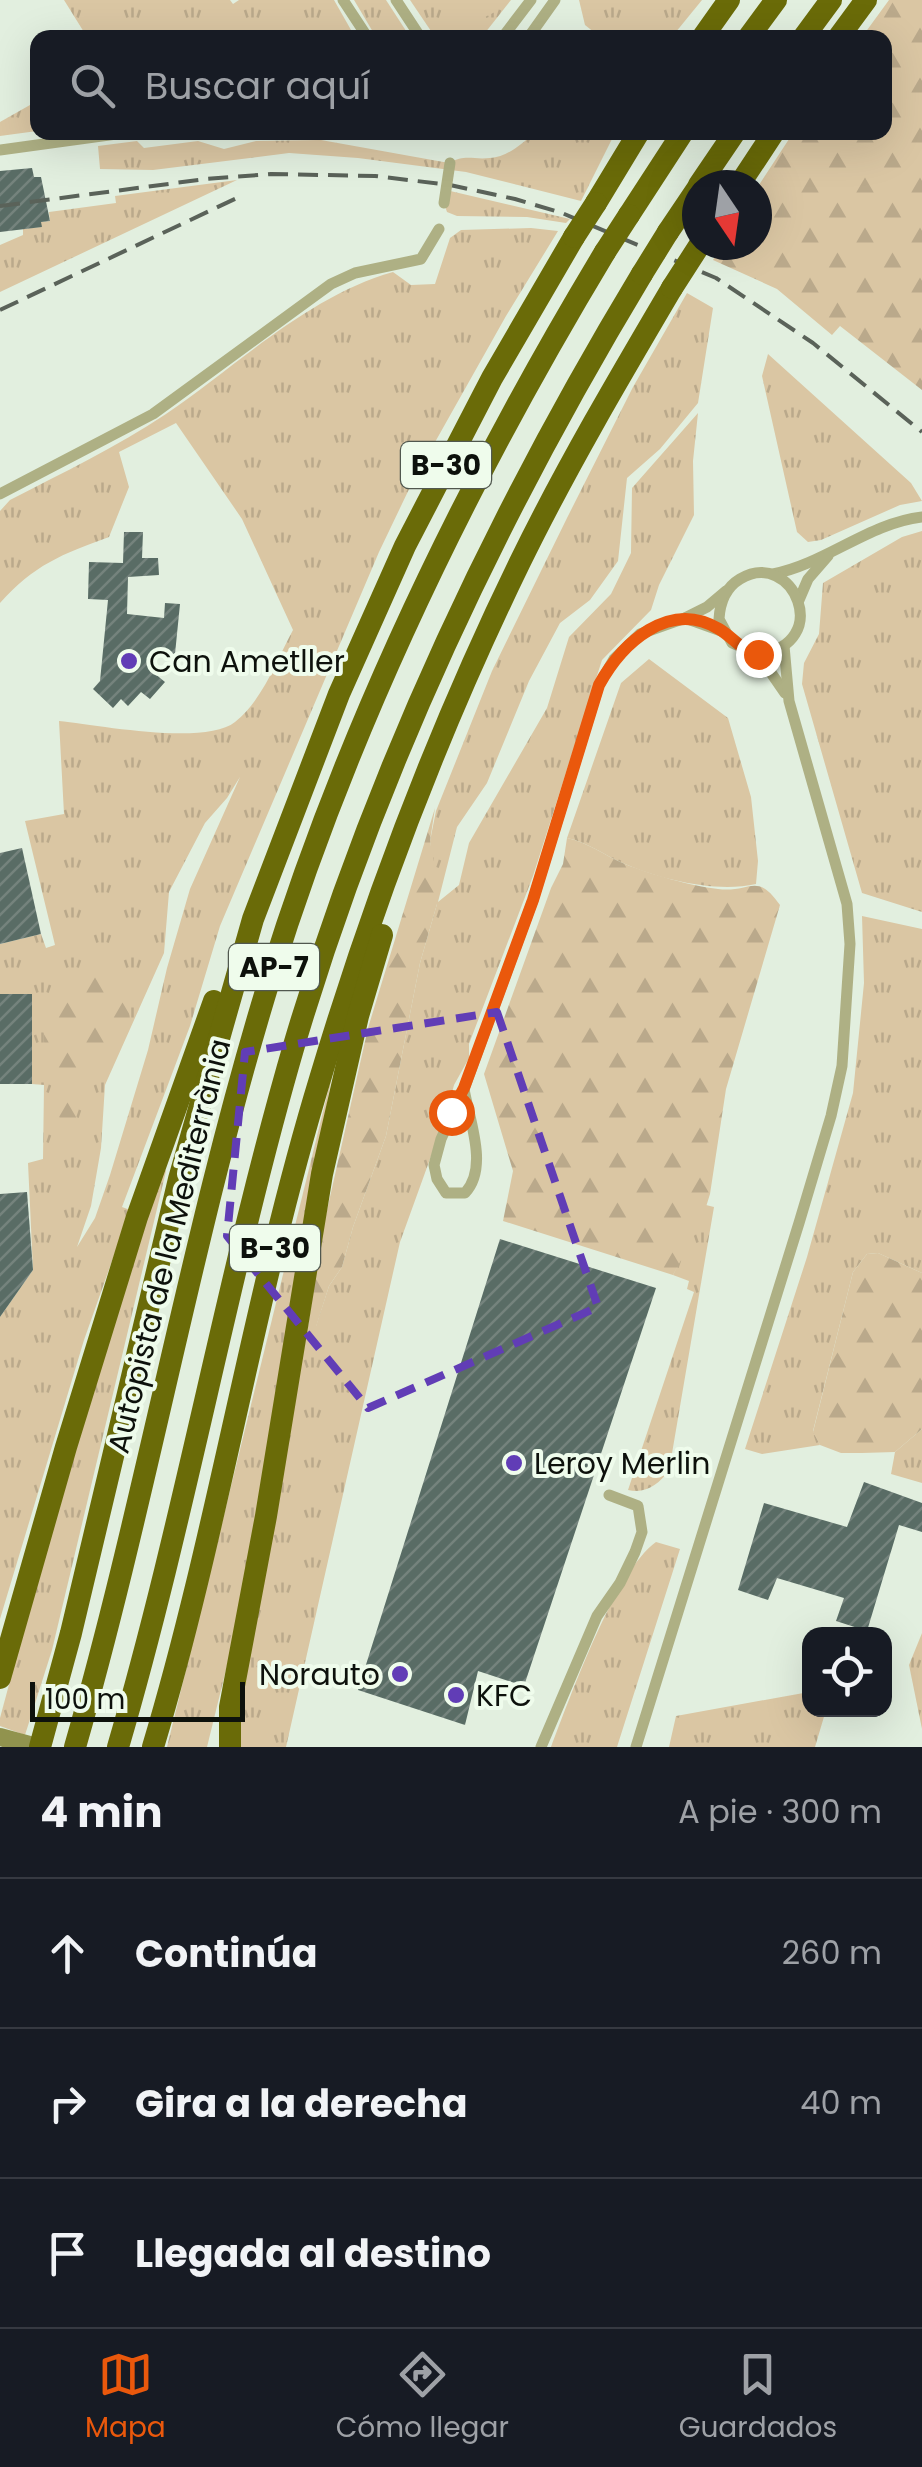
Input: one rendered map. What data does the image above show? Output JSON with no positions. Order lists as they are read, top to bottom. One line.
{"streets":{"highway":["B-30","AP-7","Autopista de la Mediterrània"]},"places":["Can Ametller","Leroy Merlin","Norauto","KFC"],"scale_bar":"100 m","north":"bottom","page":{"search":"Buscar aquí","scale":"100 m","heading":["4 min","A pie · 300 m"],"list":[["Continúa","260 m"],["Gira a la derecha","40 m"],"Llegada al destino"],"nav":["Mapa","Cómo llegar","Guardados"]}}
